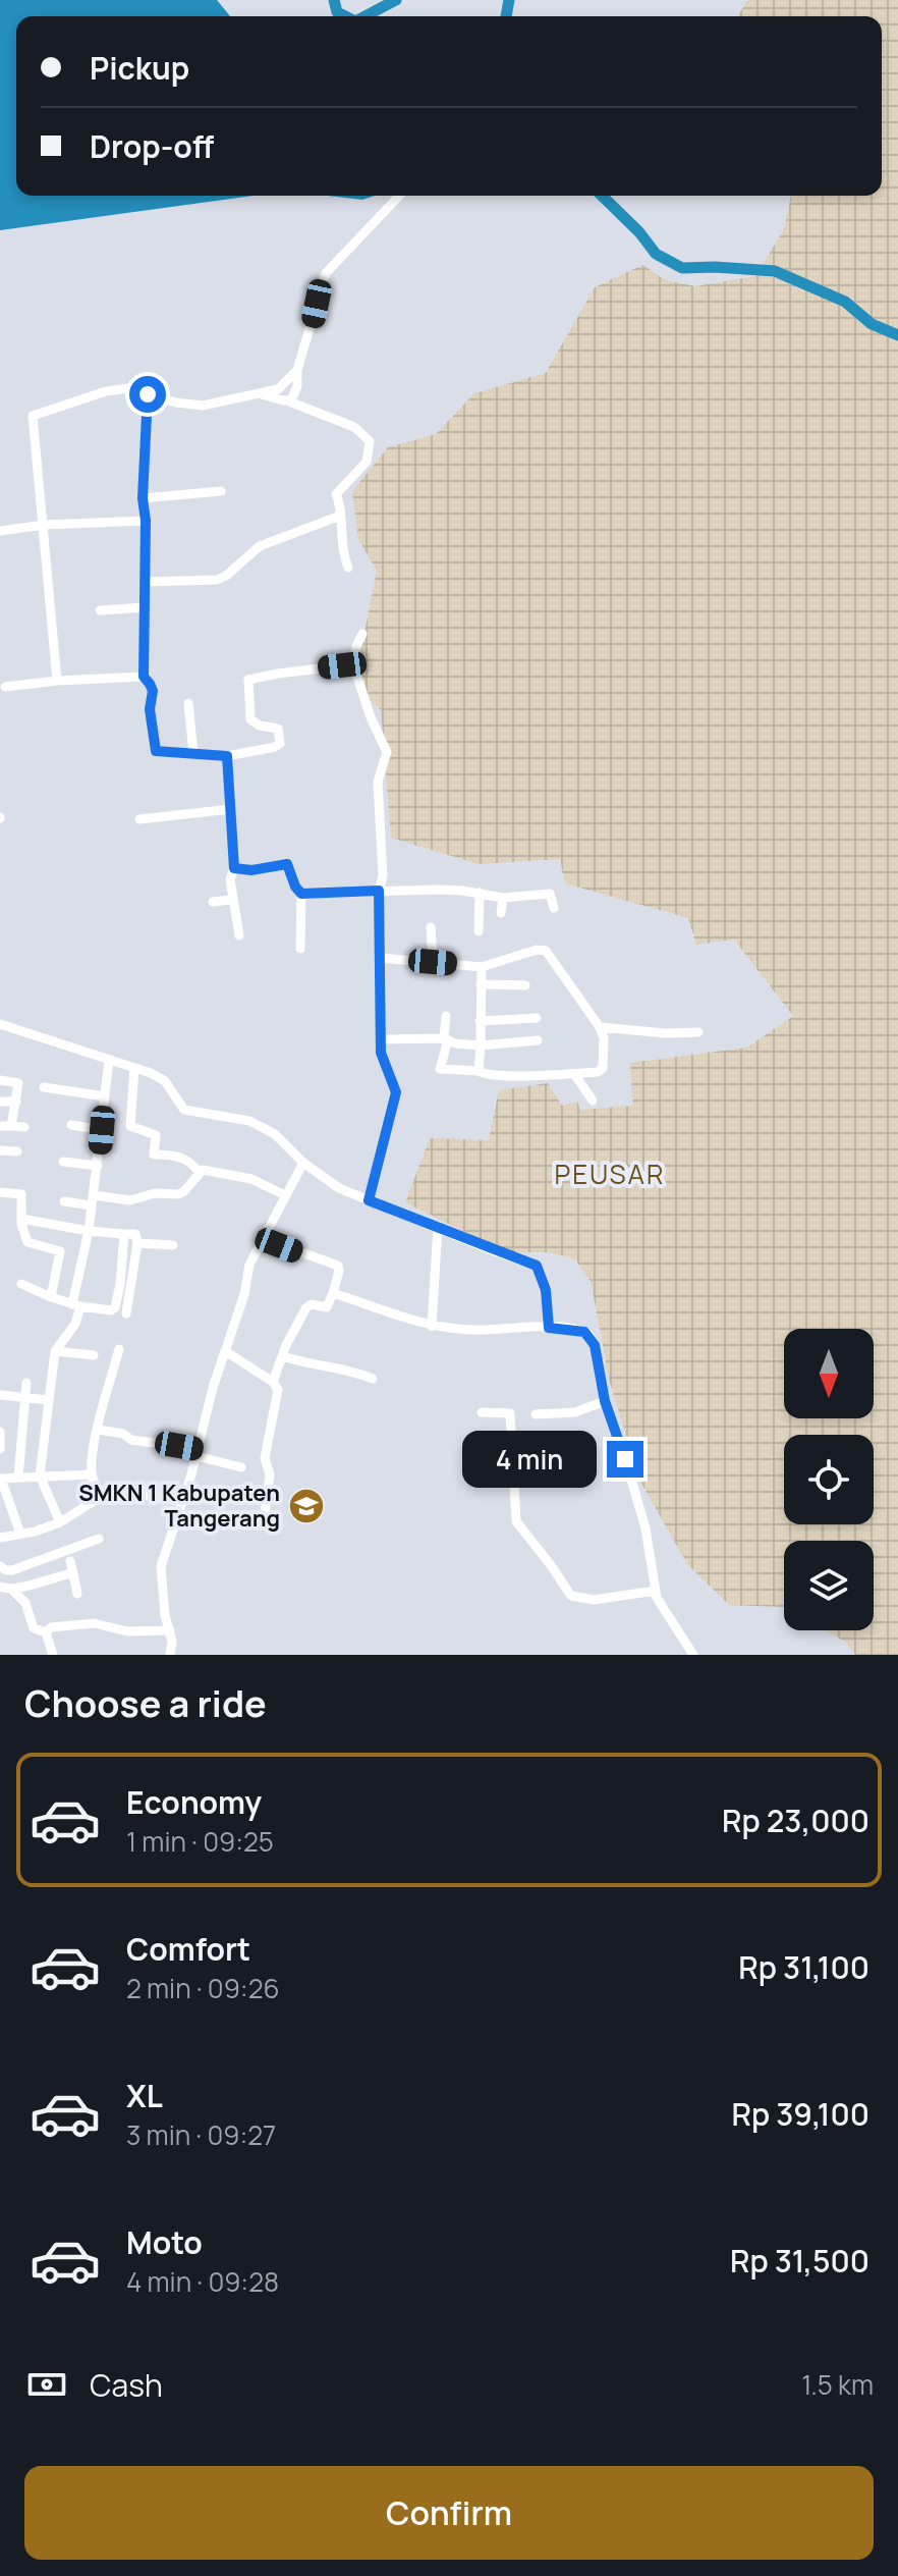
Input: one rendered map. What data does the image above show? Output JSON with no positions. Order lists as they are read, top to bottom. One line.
{"districts":["PEUSAR"],"places":{"school or university":["SMKN 1 Kabupaten Tangerang"]},"north":"bottom","page":{"banner":["Pickup","Drop-off"],"bubble":"4 min","heading":"Choose a ride","list":[{"name":"Economy","note":"1 min · 09:25","value":"Rp 23,000"},{"name":"Comfort","note":"2 min · 09:26","value":"Rp 31,100"},{"name":"XL","note":"3 min · 09:27","value":"Rp 39,100"},{"name":"Moto","note":"4 min · 09:28","value":"Rp 31,500"}],"pay":["Cash","1.5 km"],"buttons":"Confirm"}}
